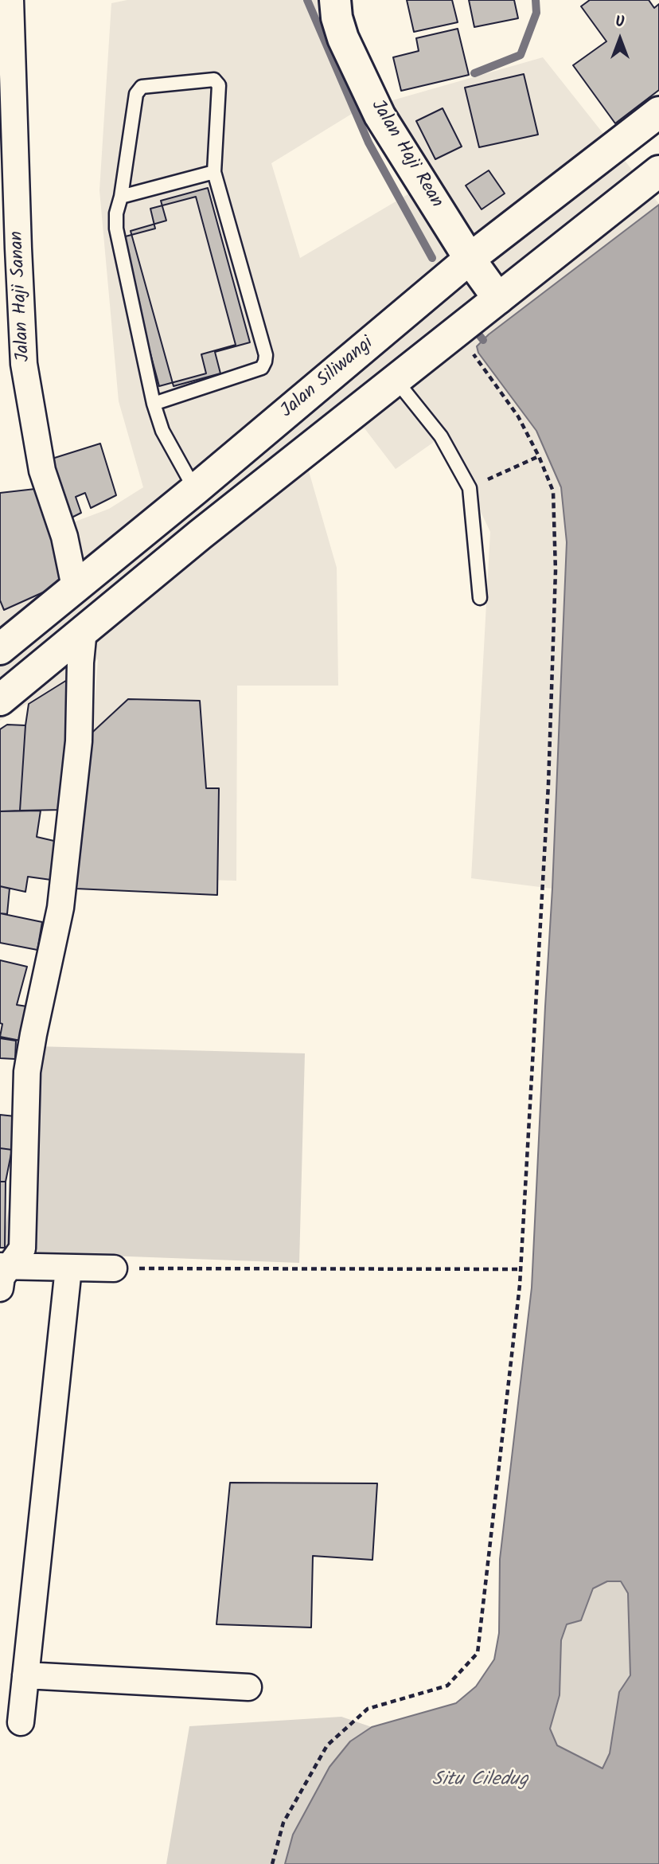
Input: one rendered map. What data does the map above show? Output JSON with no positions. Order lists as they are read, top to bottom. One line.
{"streets":{"main road":["Jalan Haji Rean","Jalan Siliwangi"],"street":["Jalan Haji Sanan"]},"crossings":[["Jalan Haji Rean","Jalan Siliwangi"],["Jalan Haji Sanan","Jalan Siliwangi"]],"water":["Situ Ciledug"],"north":"top"}
